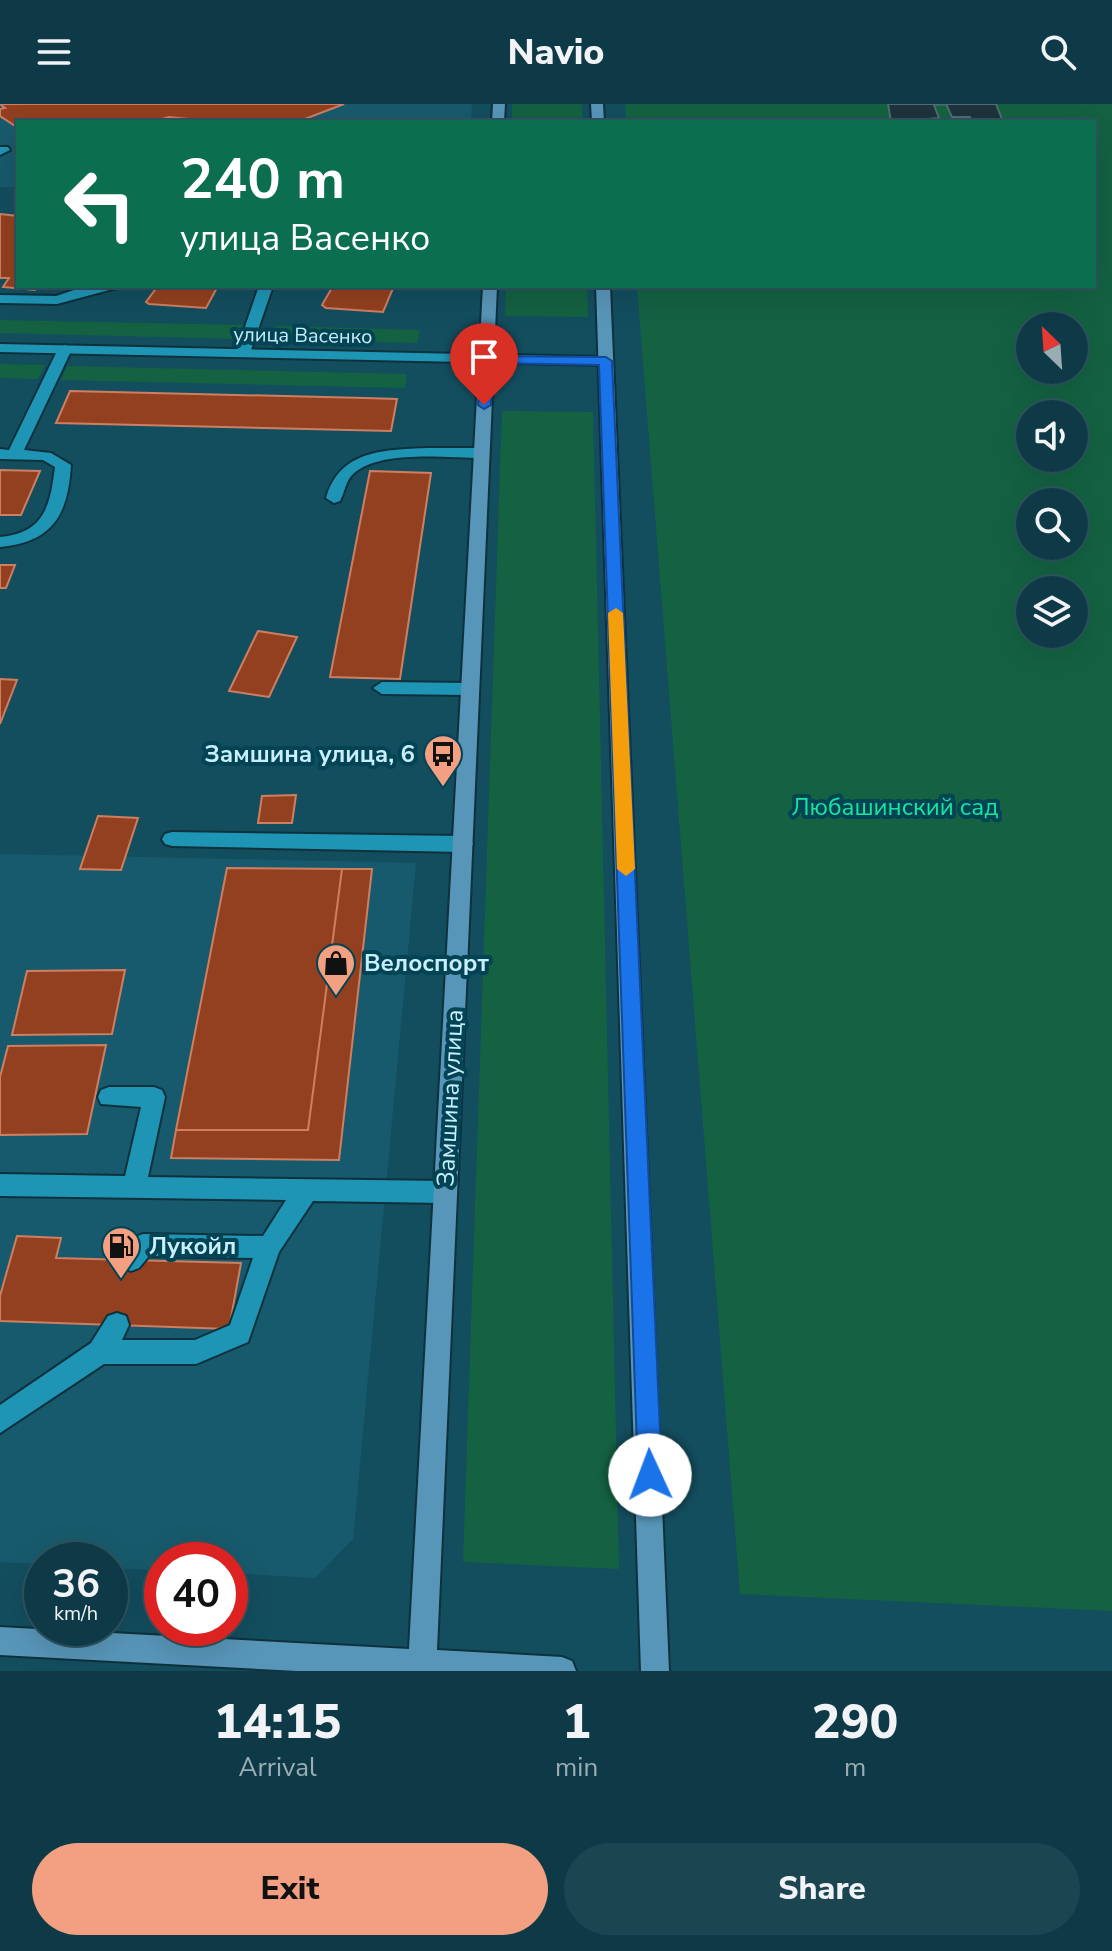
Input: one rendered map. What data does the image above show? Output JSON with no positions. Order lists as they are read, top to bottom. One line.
{"streets":{"street":["улица Васенко","Замшина улица"]},"crossings":[["улица Васенко","Замшина улица"]],"parks":["Любашинский сад"],"places":{"bus stop":["Замшина улица, 6"],"shop":["Велоспорт"],"fuel station":["Лукойл"]},"north":"top left","page":{"header":"Navio","turn":["240 m","улица Васенко"],"speed":"36 km/h","limit":"40","eta":["14:15","Arrival","1","min","290","m"],"buttons":["Exit","Share"]}}
